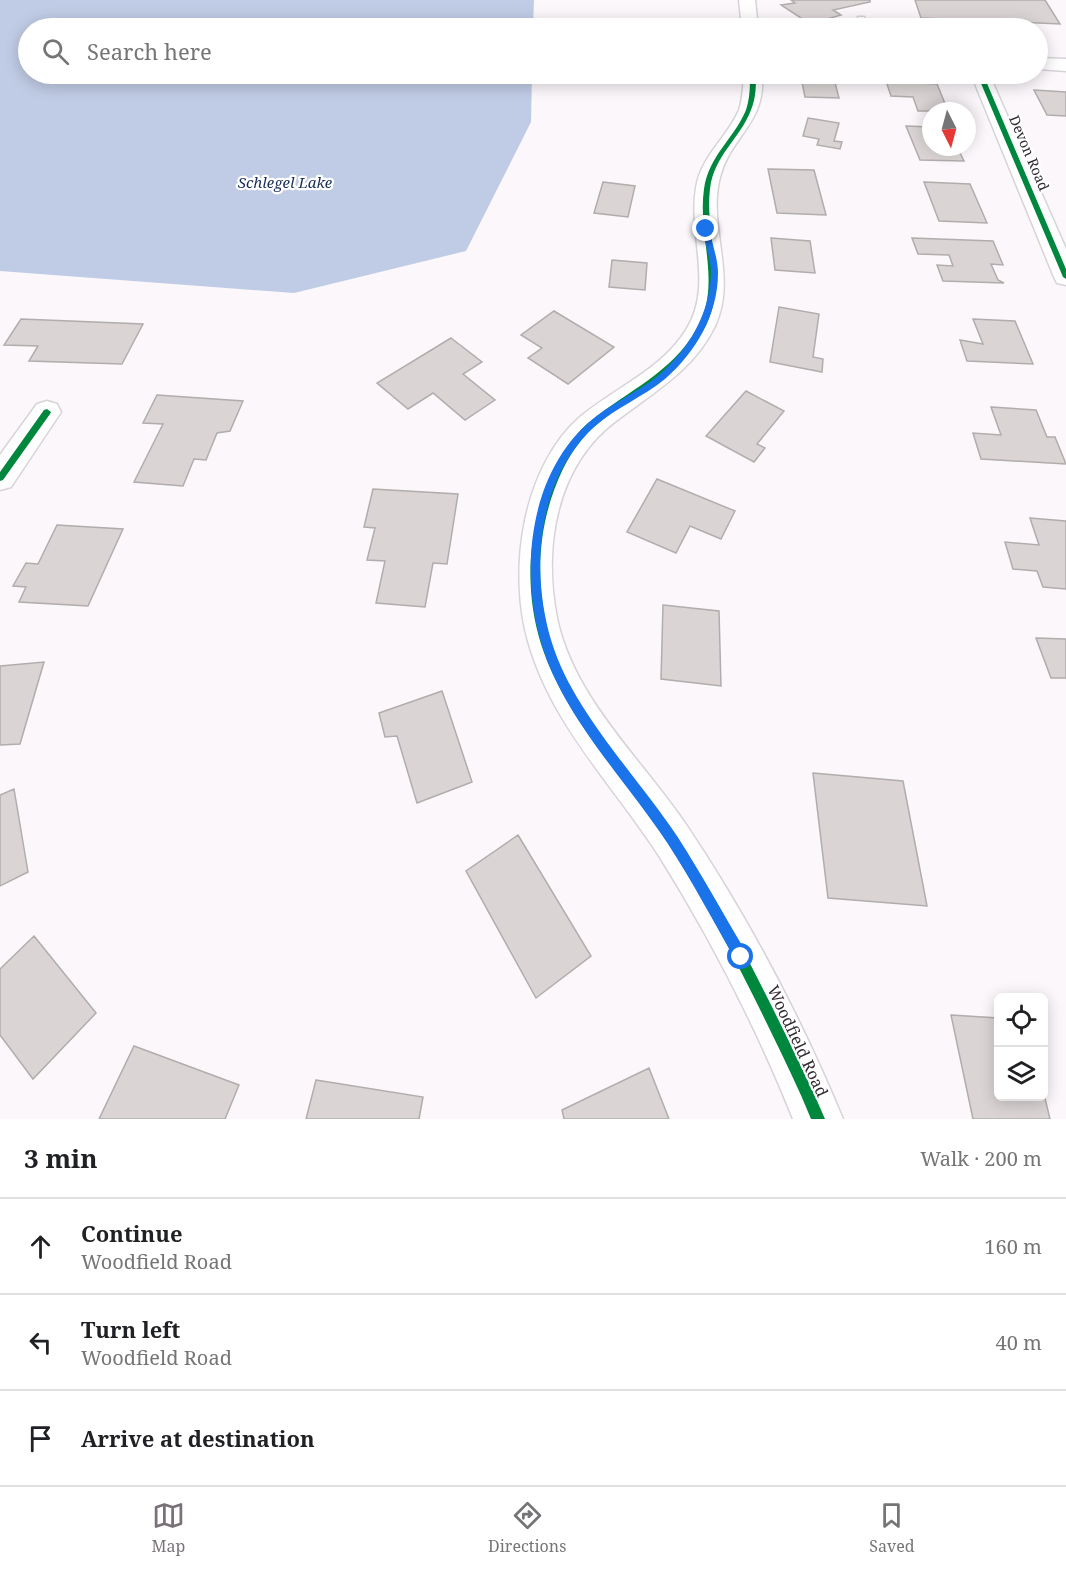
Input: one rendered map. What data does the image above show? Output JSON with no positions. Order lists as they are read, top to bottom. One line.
{"streets":{"street":["Devon Road","Woodfield Road"]},"water":["Schlegel Lake"],"north":"bottom","page":{"search":"Search here","heading":["3 min","Walk · 200 m"],"list":[["Continue","Woodfield Road","160 m"],["Turn left","Woodfield Road","40 m"],"Arrive at destination"],"nav":["Map","Directions","Saved"]}}
